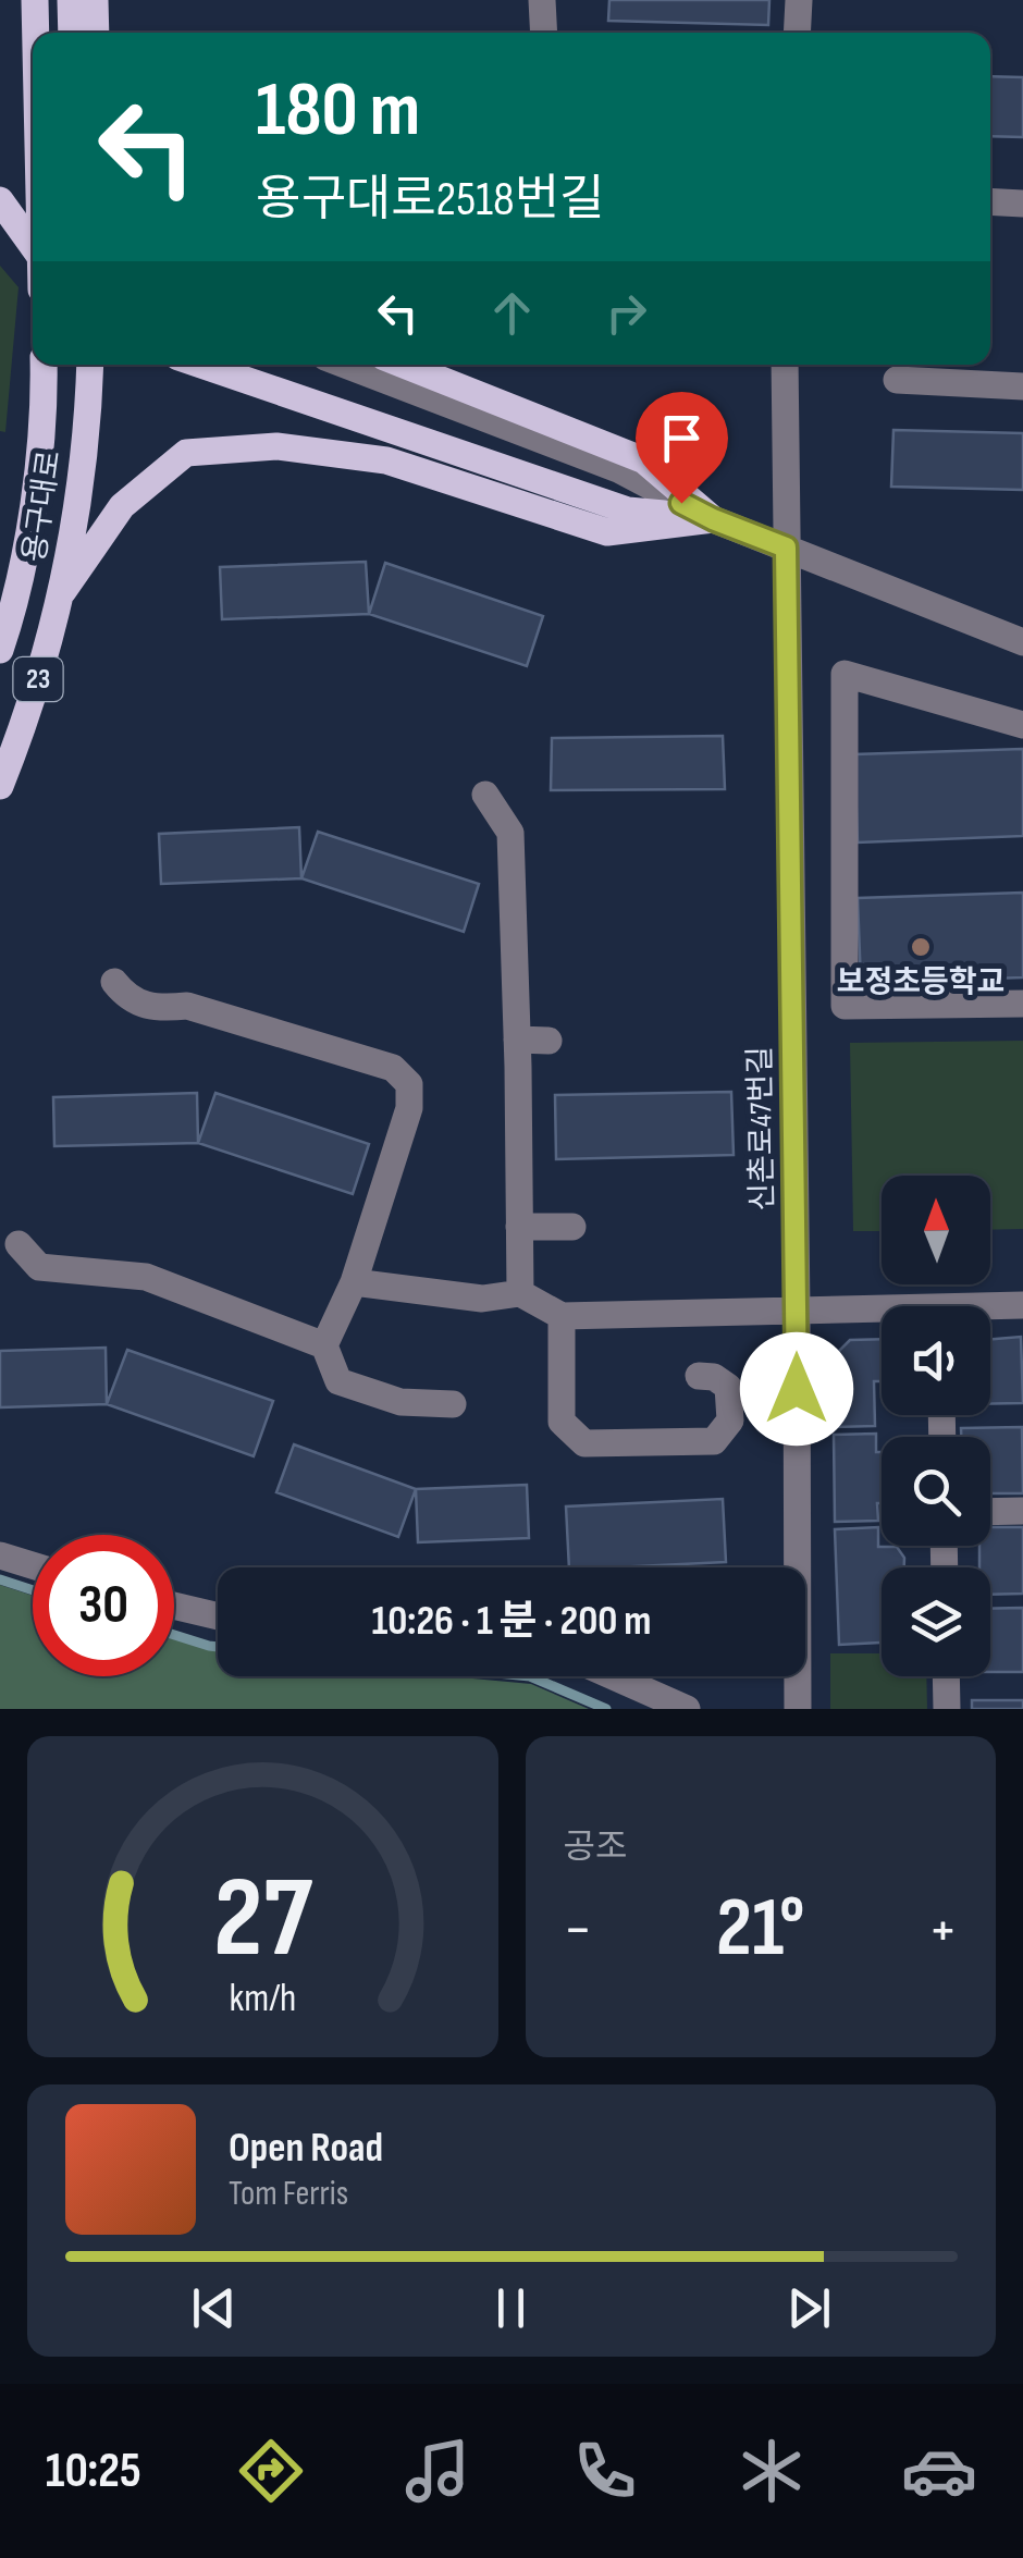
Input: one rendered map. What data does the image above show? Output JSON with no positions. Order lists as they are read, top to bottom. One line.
{"streets":{"main road":["용구대로","23"],"street":["신촌로47번길"]},"places":["보정초등학교"],"north":"top","page":{"turn":["180 m","용구대로2518번길"],"limit":"30","trip":"10:26 · 1 분 · 200 m","tile":"공조","heat":["−","21°","+"],"song":["Open Road","Tom Ferris"],"tabs":"10:25","gauge":["27","km/h"]}}
